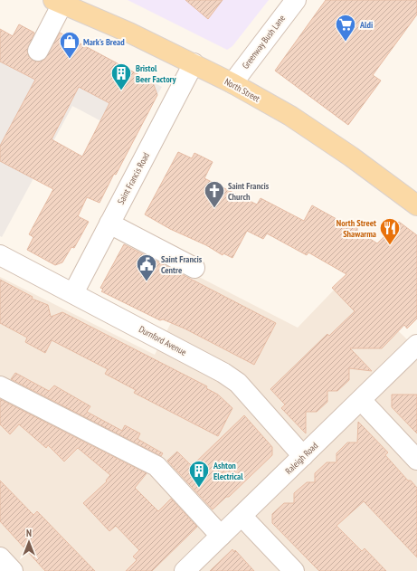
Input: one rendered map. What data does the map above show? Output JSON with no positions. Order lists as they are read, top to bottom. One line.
{"streets":{"main road":["North Street"],"street":["Greenway Bush Lane","Saint Francis Road","Durnford Avenue","Raleigh Road"]},"crossings":[["Greenway Bush Lane","North Street"],["North Street","Saint Francis Road"],["Saint Francis Road","Durnford Avenue"],["Durnford Avenue","Raleigh Road"]],"places":{"supermarket":["Aldi"],"shop":["Mark's Bread"],"building":["Bristol Beer Factory","Ashton Electrical"],"church":["Saint Francis Church"],"restaurant":["North Street Shawarma"],"public building":["Saint Francis Centre"]},"north":"top"}
